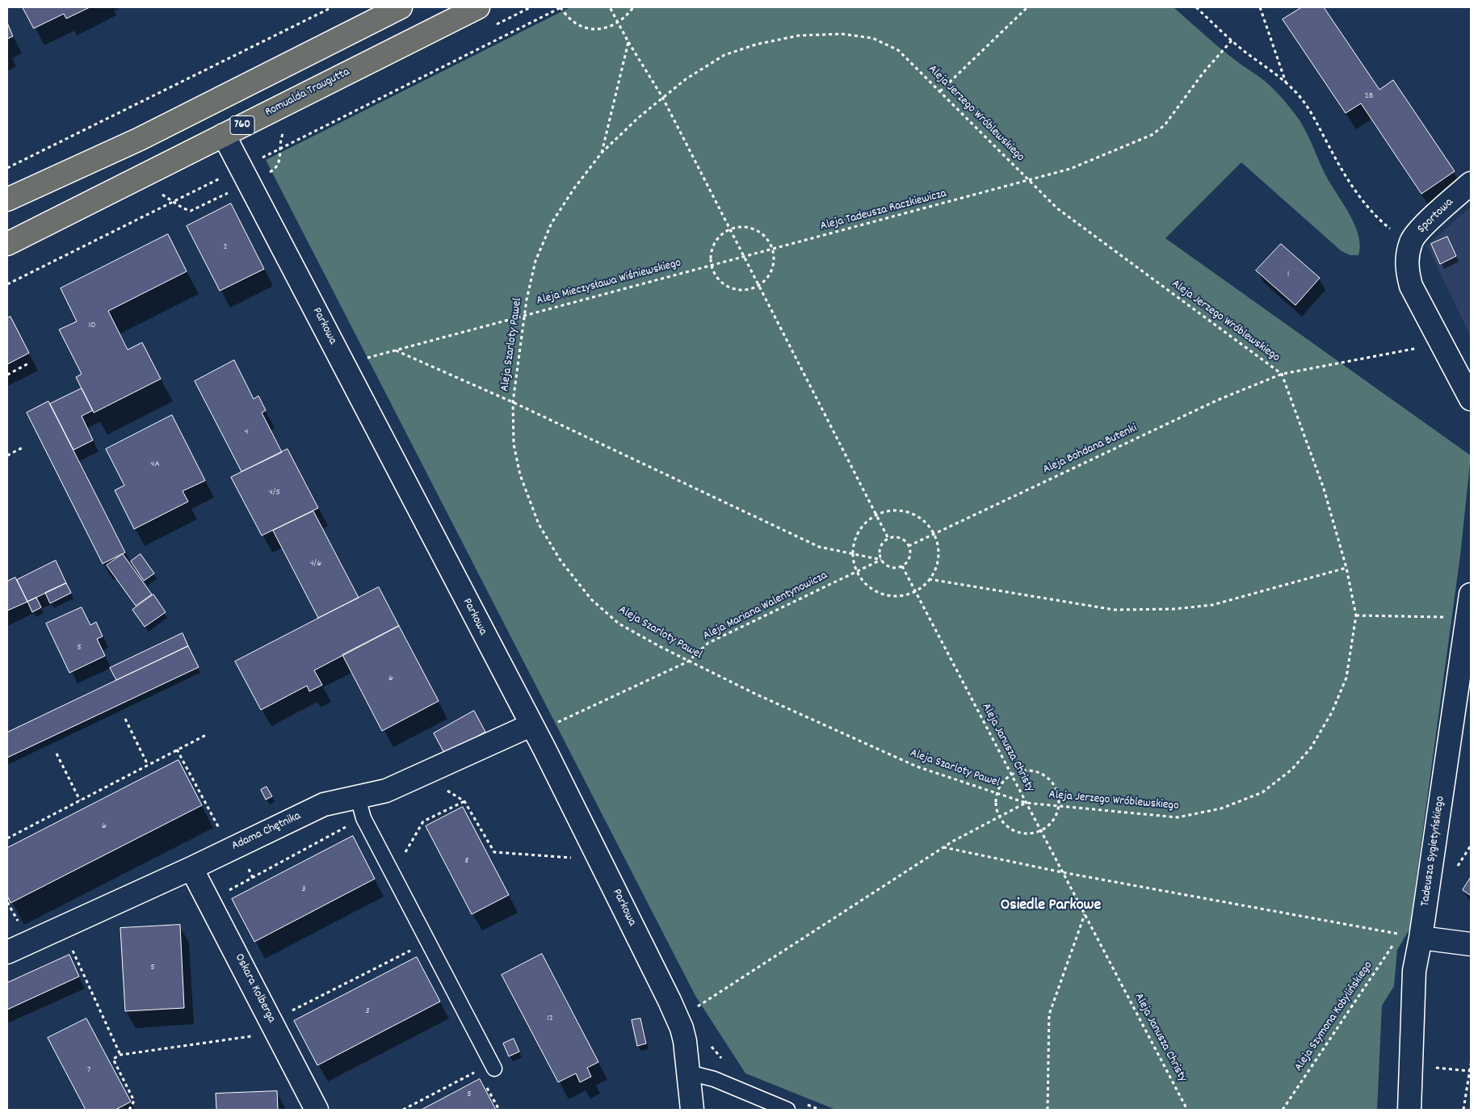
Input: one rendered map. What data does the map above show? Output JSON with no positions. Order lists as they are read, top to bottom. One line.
{"streets":{"main road":["Romualda Traugutta","760"],"street":["Sportowa","Parkowa","Adama Chętnika","Tadeusza Sygietyńskiego","Oskara Kolberga"],"path":["Aleja Jerzego Wróblewskiego","Aleja Tadeusza Raczkiewicza","Aleja Mieczysława Wiśniewskiego","Aleja Szarloty Pawel","Aleja Bohdana Butenki","Aleja Mariana Walentynowicza","Aleja Janusza Christy","Aleja Szymona Kobylińskiego"]},"crossings":[["Romualda Traugutta","Parkowa"],["Aleja Jerzego Wróblewskiego","Aleja Tadeusza Raczkiewicza"],["Aleja Jerzego Wróblewskiego","Aleja Szarloty Pawel"],["Aleja Jerzego Wróblewskiego","Aleja Bohdana Butenki"],["Aleja Jerzego Wróblewskiego","Aleja Janusza Christy"],["Aleja Tadeusza Raczkiewicza","Aleja Mieczysława Wiśniewskiego"],["Aleja Mieczysława Wiśniewskiego","Aleja Szarloty Pawel"],["Parkowa","Aleja Mariana Walentynowicza"],["Parkowa","Adama Chętnika"],["Aleja Szarloty Pawel","Aleja Mariana Walentynowicza"],["Aleja Szarloty Pawel","Aleja Janusza Christy"],["Aleja Bohdana Butenki","Aleja Mariana Walentynowicza"],["Aleja Bohdana Butenki","Aleja Janusza Christy"],["Aleja Mariana Walentynowicza","Aleja Janusza Christy"],["Aleja Mariana Walentynowicza","Adama Chętnika"],["Adama Chętnika","Oskara Kolberga"],["Tadeusza Sygietyńskiego","Aleja Szymona Kobylińskiego"]],"districts":["Osiedle Parkowe"],"house_numbers":["2B","2","1","10","4","4A","4/5","4/6","5","6","6","8","3","5","3","12","7","5"]}
